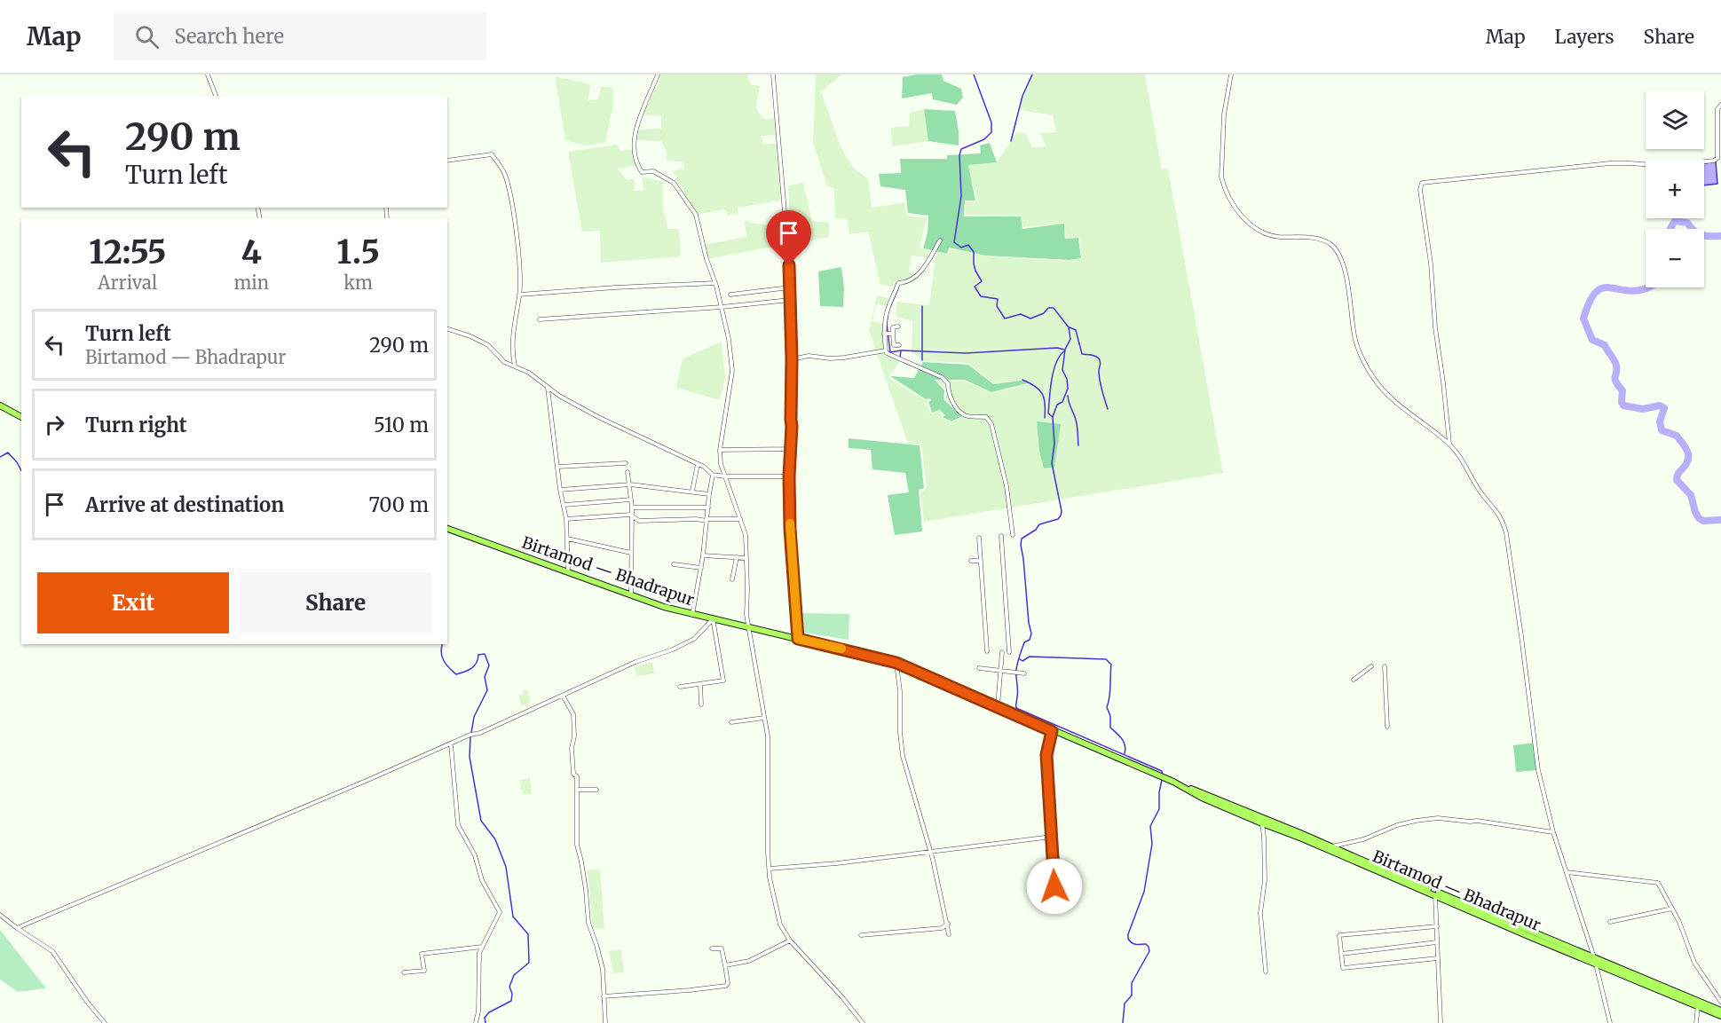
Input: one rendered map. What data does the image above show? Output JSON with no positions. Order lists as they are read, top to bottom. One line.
{"streets":{"main road":["Birtamod — Bhadrapur"]},"page":{"header":"Map","search":"Search here","nav":["Map","Layers","Share"],"map_buttons":["+","−"],"turn":["290 m","Turn left"],"eta":["12:55","Arrival","4","min","1.5","km"],"list":[{"name":"Turn left","note":"Birtamod — Bhadrapur","value":"290 m"},{"name":"Turn right","value":"510 m"},{"name":"Arrive at destination","value":"700 m"}],"buttons":["Exit","Share"]}}
